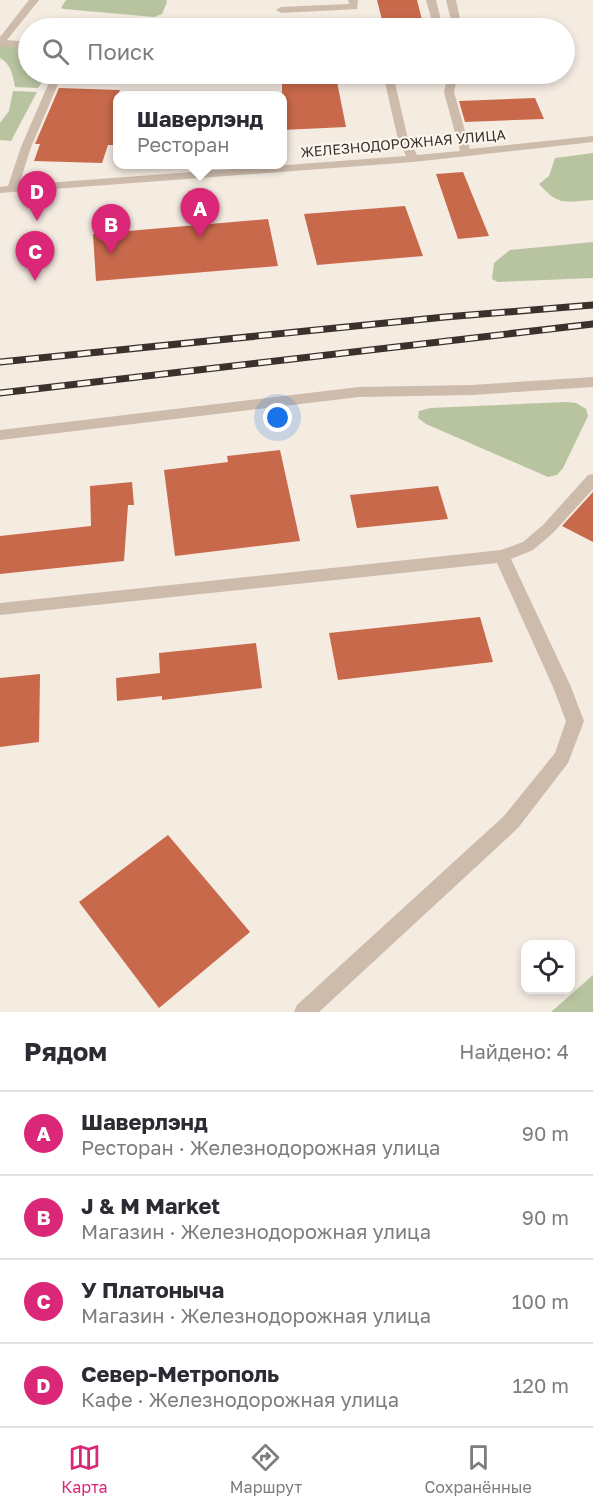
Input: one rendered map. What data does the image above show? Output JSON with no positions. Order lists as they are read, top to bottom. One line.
{"streets":{"street":["ЖЕЛЕЗНОДОРОЖНАЯ УЛИЦА"]},"page":{"search":"Поиск","popup":["Шаверлэнд","Ресторан"],"pins":["D","A","B","C"],"heading":["Рядом","Найдено: 4"],"list":[{"mark":"A","name":"Шаверлэнд","note":"Ресторан · Железнодорожная улица","value":"90 m"},{"mark":"B","name":"J & M Market","note":"Магазин · Железнодорожная улица","value":"90 m"},{"mark":"C","name":"У Платоныча","note":"Магазин · Железнодорожная улица","value":"100 m"},{"mark":"D","name":"Север-Метрополь","note":"Кафе · Железнодорожная улица","value":"120 m"}],"nav":["Карта","Маршрут","Сохранённые"]}}
